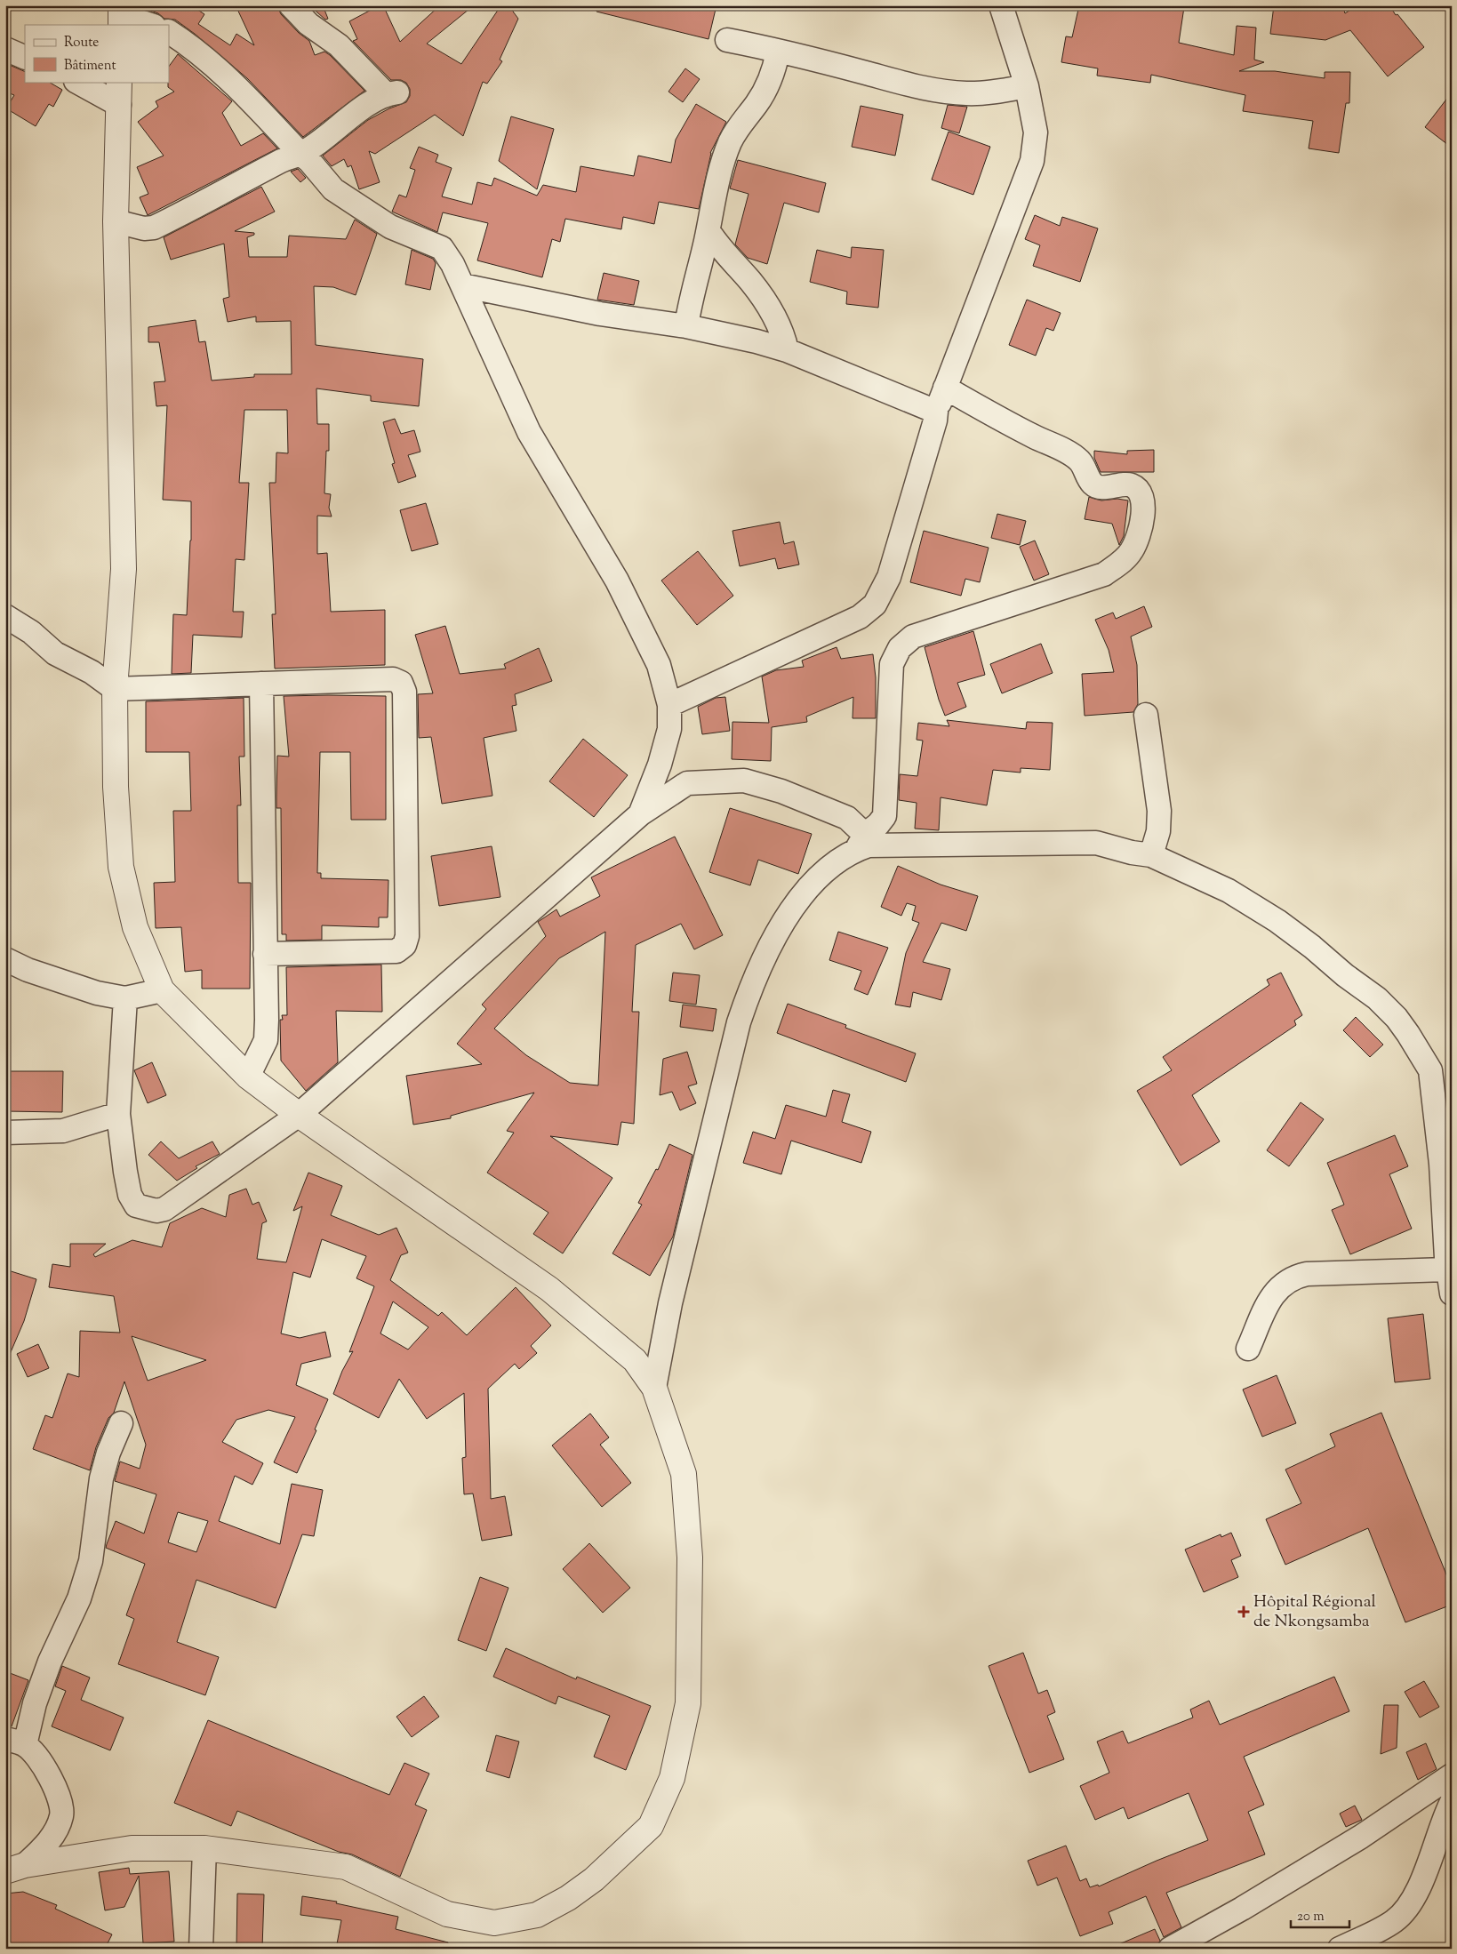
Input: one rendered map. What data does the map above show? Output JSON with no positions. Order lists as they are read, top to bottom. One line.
{"places":{"health":["Hôpital Régional de Nkongsamba"]},"legend":["Route","Bâtiment"],"scale_bar":"20 m"}
